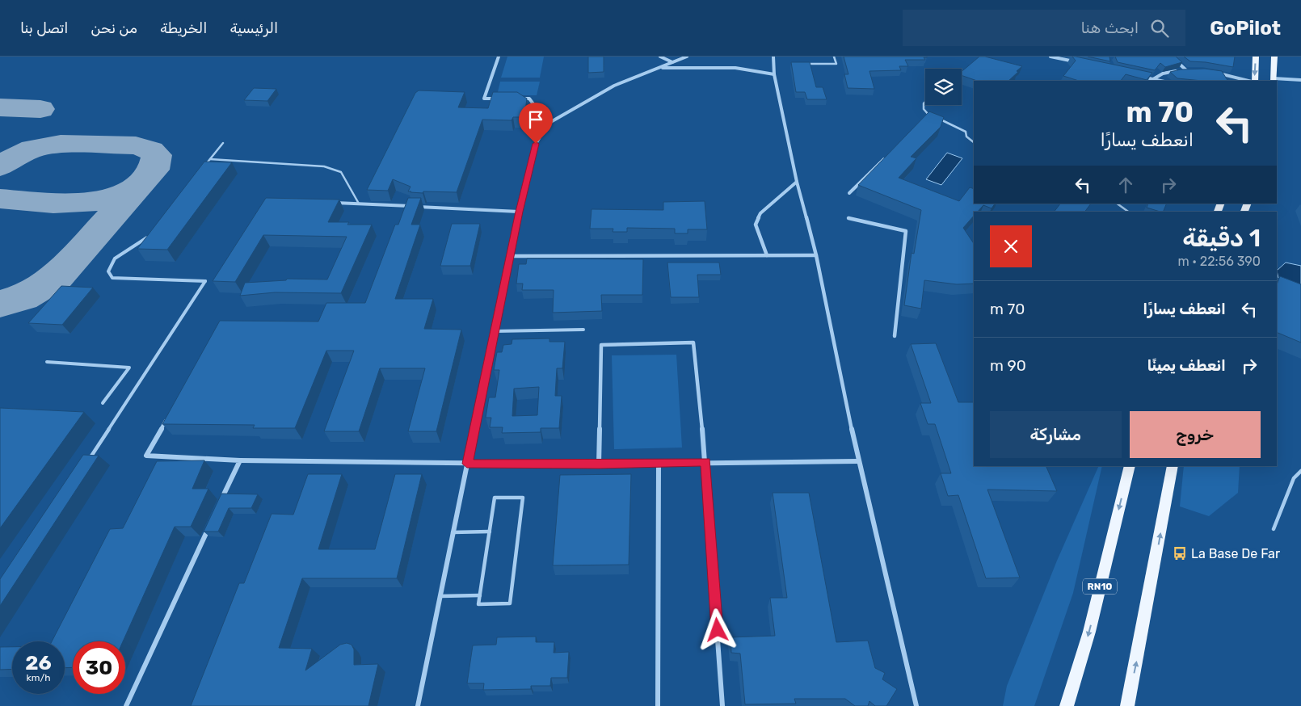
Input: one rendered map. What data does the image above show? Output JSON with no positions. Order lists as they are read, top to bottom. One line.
{"streets":{"main road":["RN10"]},"places":{"bus stop":["La Base De Far"]},"page":{"header":"GoPilot","search":"ابحث هنا","nav":["الرئيسية","الخريطة","من نحن","اتصل بنا"],"turn":["70 m","انعطف يسارًا"],"heading":["1 دقيقة","390 m · 22:56"],"list":[{"name":"انعطف يسارًا","value":"70 m"},{"name":"انعطف يمينًا","value":"90 m"}],"buttons":["خروج","مشاركة"],"speed":"26 km/h","limit":"30"}}
